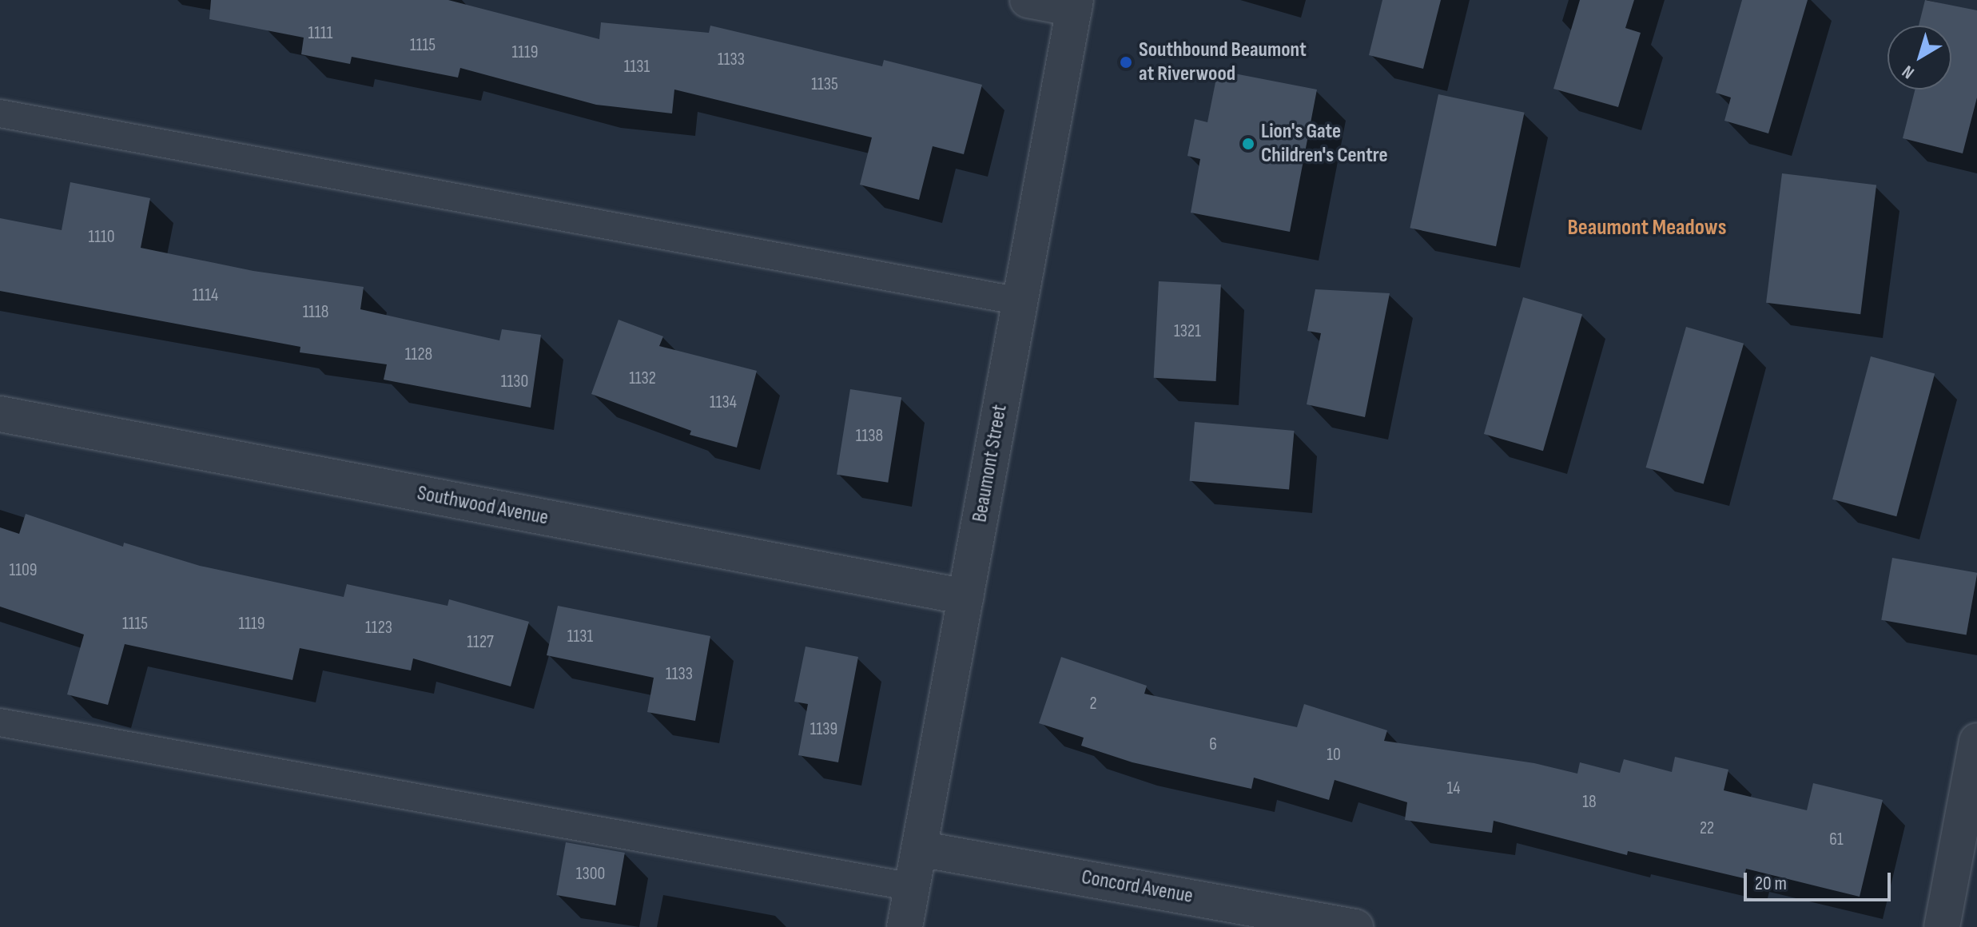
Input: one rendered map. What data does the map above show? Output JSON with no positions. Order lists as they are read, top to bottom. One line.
{"streets":{"street":["Beaumont Street","Southwood Avenue","Concord Avenue"]},"crossings":[["Beaumont Street","Southwood Avenue"],["Beaumont Street","Concord Avenue"]],"districts":["Beaumont Meadows"],"places":["Southbound Beaumont at Riverwood","Lion's Gate Children's Centre"],"house_numbers":["1111","1115","1119","1133","1131","1135","1110","1114","1118","1321","1128","1132","1130","1134","1138","1109","1115","1119","1123","1131","1127","1133","2","1139","6","10","14","18","22","61","1300"],"scale_bar":"20 m","north":"bottom left"}
